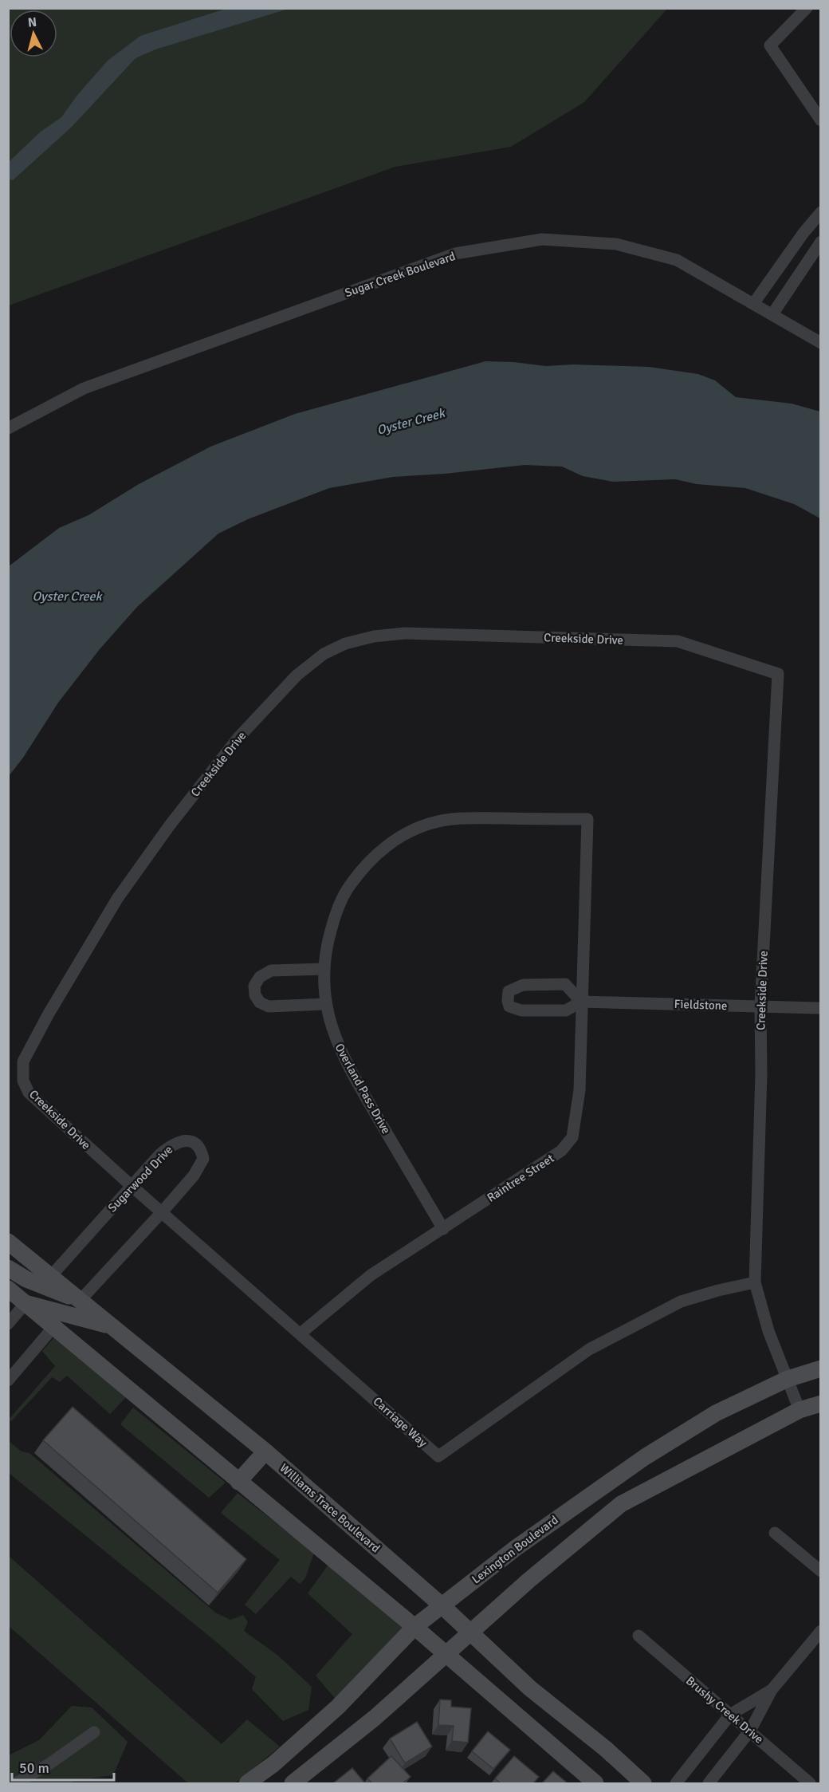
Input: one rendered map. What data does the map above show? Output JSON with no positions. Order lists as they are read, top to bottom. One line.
{"streets":{"main road":["Williams Trace Boulevard","Lexington Boulevard"],"street":["Sugar Creek Boulevard","Creekside Drive","Fieldstone","Overland Pass Drive","Raintree Street","Sugarwood Drive","Carriage Way","Brushy Creek Drive"]},"crossings":[["Creekside Drive","Fieldstone"],["Creekside Drive","Sugarwood Drive"],["Creekside Drive","Carriage Way"],["Creekside Drive","Lexington Boulevard"],["Fieldstone","Raintree Street"],["Overland Pass Drive","Raintree Street"],["Raintree Street","Carriage Way"],["Sugarwood Drive","Carriage Way"],["Sugarwood Drive","Williams Trace Boulevard"],["Williams Trace Boulevard","Lexington Boulevard"]],"water":["Oyster Creek"],"scale_bar":"50 m","north":"top"}
